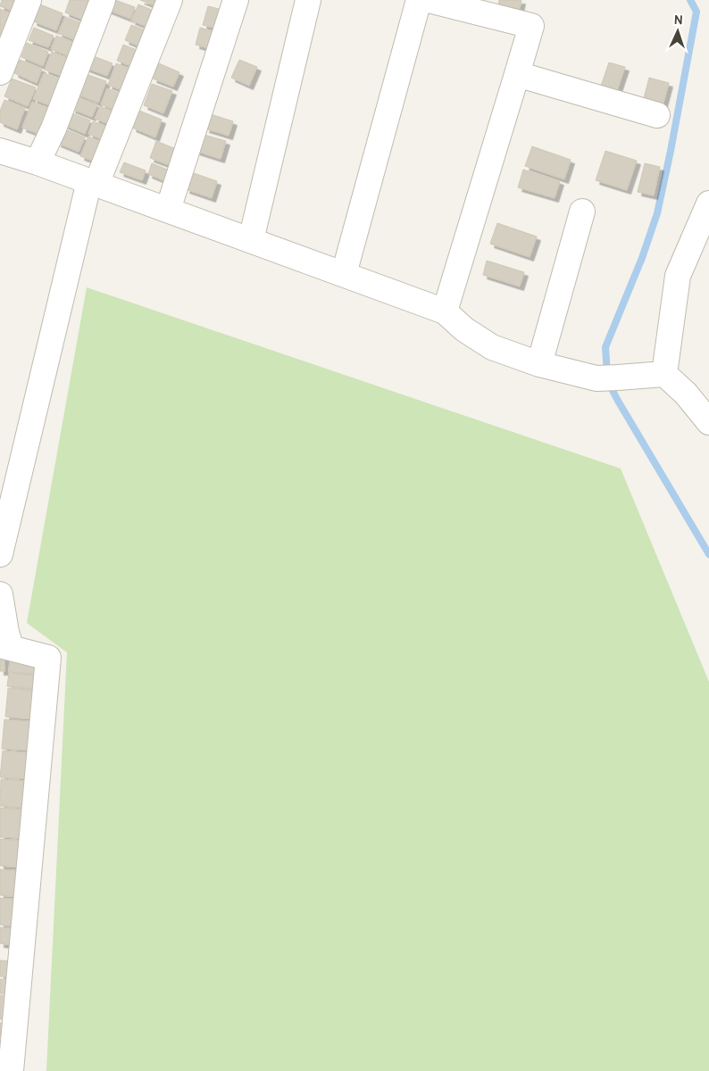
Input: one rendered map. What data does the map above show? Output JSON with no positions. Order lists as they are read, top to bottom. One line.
{"north":"top"}
